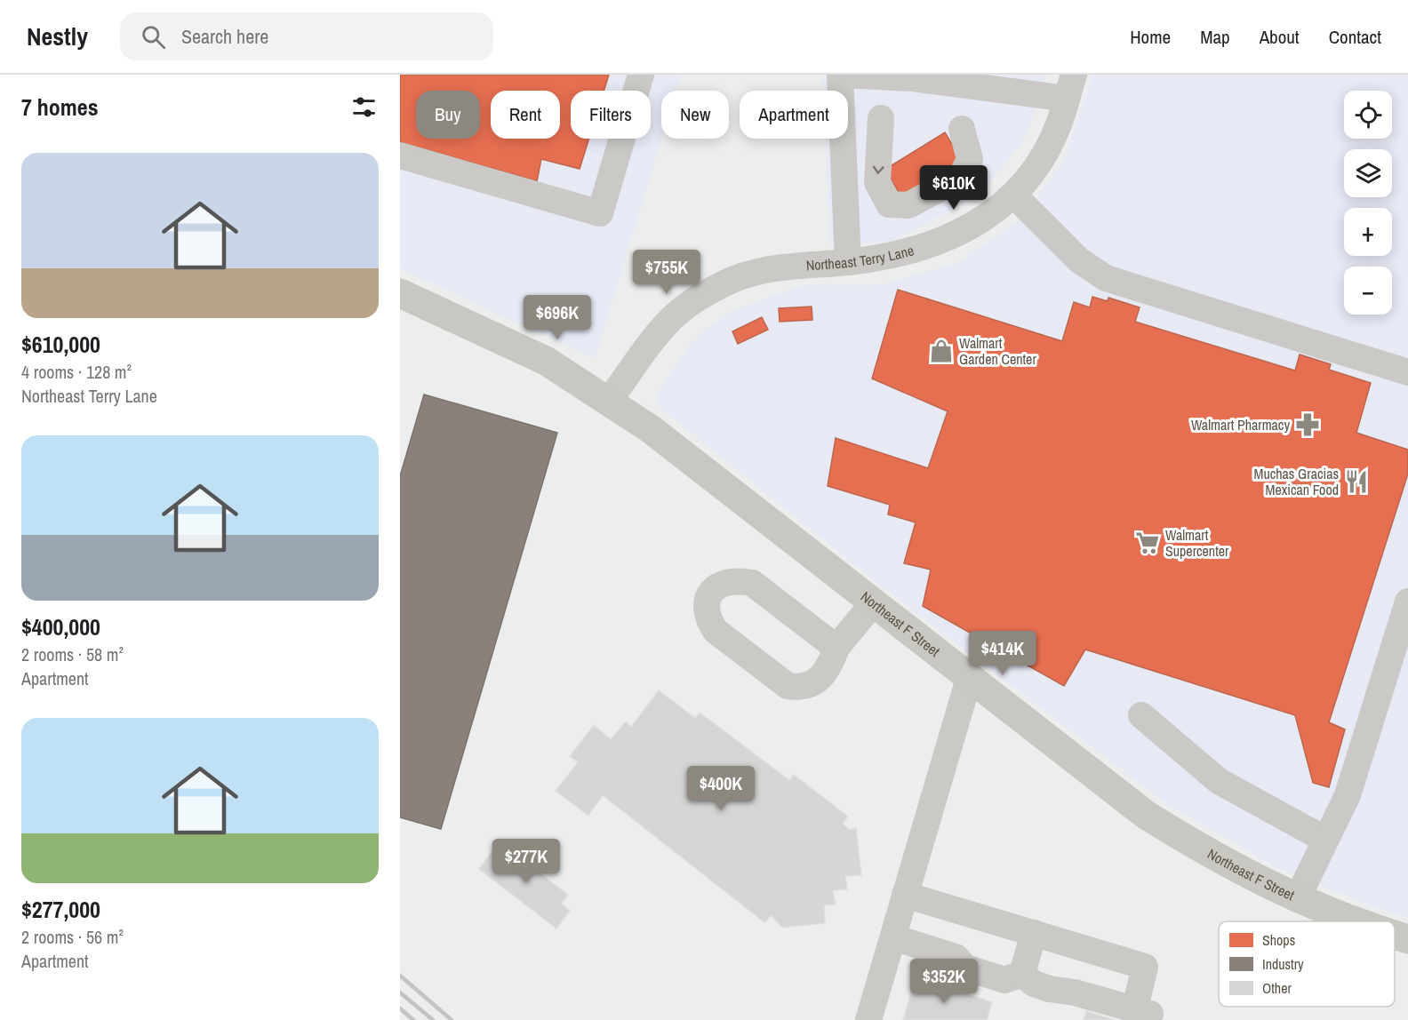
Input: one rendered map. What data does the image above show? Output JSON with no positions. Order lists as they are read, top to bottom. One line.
{"streets":{"main road":["Northeast F Street"],"street":["Northeast Terry Lane"]},"crossings":[["Northeast Terry Lane","Northeast F Street"]],"places":{"shop":["Walmart Garden Center"],"pharmacy":["Walmart Pharmacy"],"restaurant":["Muchas Gracias Mexican Food"],"supermarket":["Walmart Supercenter"]},"legend":["Shops","Industry","Other"],"page":{"header":"Nestly","search":"Search here","nav":["Home","Map","About","Contact"],"heading":"7 homes","map_buttons":["+","−"],"chip":["Buy","Rent","Filters","New","Apartment"],"list":[{"name":"$610,000","note":"4 rooms · 128 m² · Northeast Terry Lane"},{"name":"$400,000","note":"2 rooms · 58 m² · Apartment"},{"name":"$277,000","note":"2 rooms · 56 m² · Apartment"}],"price":["$610K","$755K","$696K","$414K","$400K","$277K","$352K"]}}
